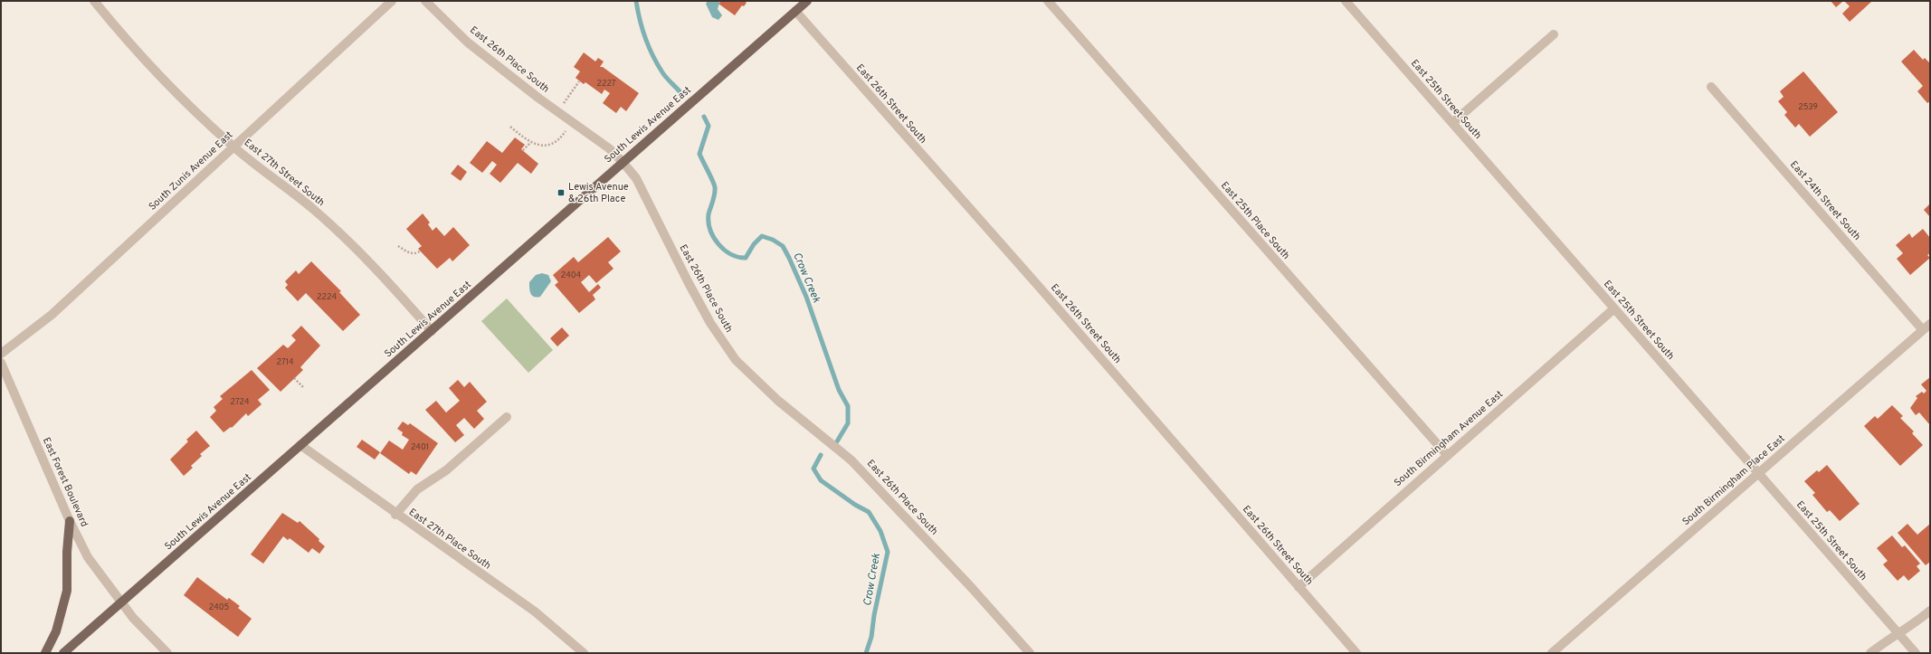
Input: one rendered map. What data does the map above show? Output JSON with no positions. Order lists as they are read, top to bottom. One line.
{"streets":{"main road":["South Lewis Avenue East"],"street":["East 26th Place South","East 25th Street South","East 26th Street South","South Zunis Avenue East","East 27th Street South","East 24th Street South","East 25th Place South","South Birmingham Avenue East","South Birmingham Place East","East Forest Boulevard","East 27th Place South"]},"crossings":[["East 26th Place South","South Lewis Avenue East"],["East 25th Street South","South Birmingham Avenue East"],["East 25th Street South","South Birmingham Place East"],["East 26th Street South","South Lewis Avenue East"],["East 26th Street South","South Birmingham Avenue East"],["South Lewis Avenue East","East 27th Street South"],["South Lewis Avenue East","East Forest Boulevard"],["South Lewis Avenue East","East 27th Place South"],["South Zunis Avenue East","East 27th Street South"],["East 24th Street South","South Birmingham Place East"],["East 25th Place South","South Birmingham Avenue East"]],"water":["Crow Creek"],"places":{"transit":["Lewis Avenue & 26th Place"]},"house_numbers":["2227","2539","2404","2224","2714","2724","2401","2405"]}
